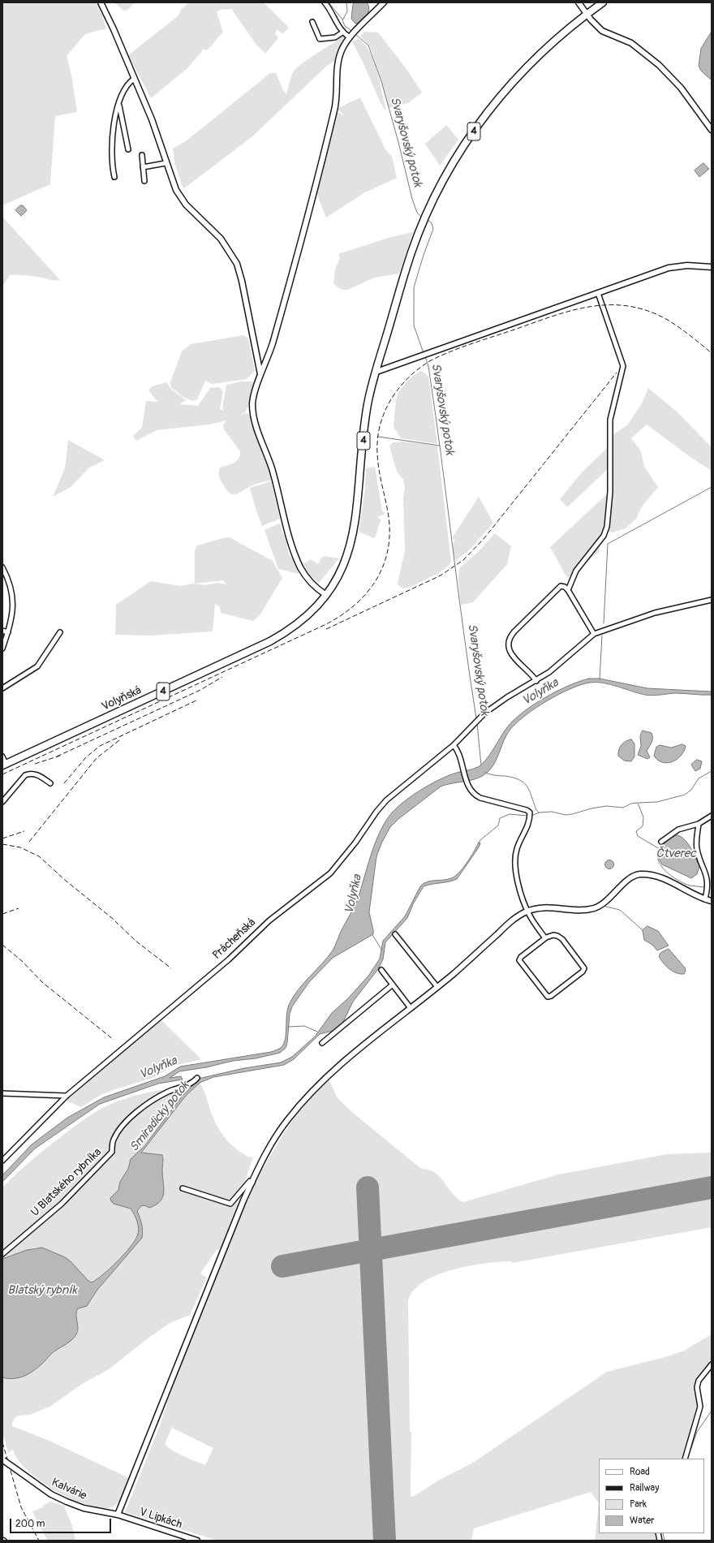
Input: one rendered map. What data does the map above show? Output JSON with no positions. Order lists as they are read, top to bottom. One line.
{"streets":{"main road":["4","Volyňská"],"street":["Prácheňská","U Blatského rybníka","Kalvárie","V Lipkách"]},"crossings":[["4","Volyňská"],["Kalvárie","V Lipkách"]],"water":["Svaryšovský potok","Volyňka","Čtverec","Smiradický potok","Blatský rybník"],"legend":["Road","Railway","Park","Water"],"scale_bar":"200 m"}
